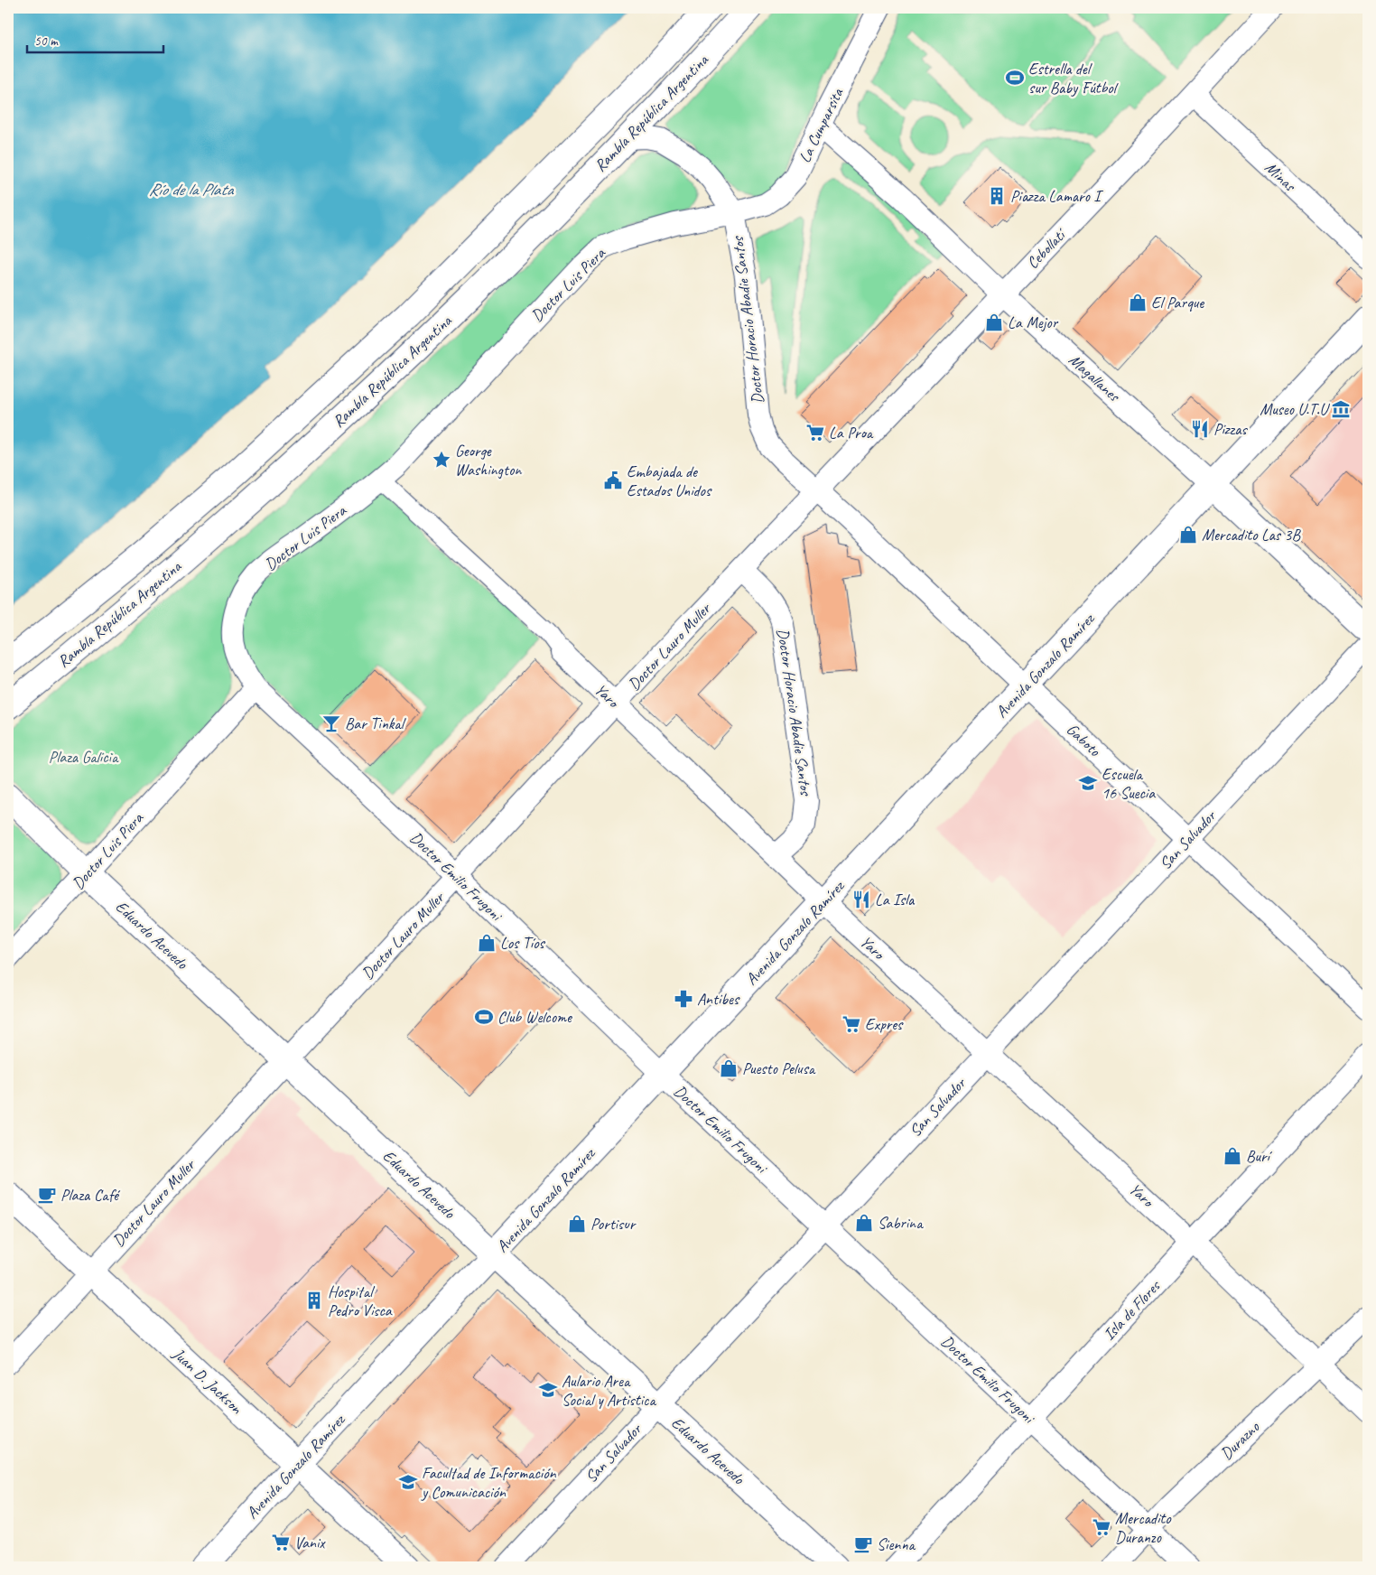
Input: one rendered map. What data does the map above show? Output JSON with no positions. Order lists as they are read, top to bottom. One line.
{"streets":{"street":["Rambla República Argentina","La Cumparsita","Minas","Cebollatí","Doctor Luis Piera","Doctor Horacio Abadie Santos","Magallanes","Doctor Lauro Muller","Avenida Gonzalo Ramírez","Yaro","Gaboto","San Salvador","Doctor Emilio Frugoni","Eduardo Acevedo","Isla de Flores","Juan D. Jackson","Durazno"]},"crossings":[["Rambla República Argentina","Doctor Horacio Abadie Santos"],["La Cumparsita","Doctor Luis Piera"],["La Cumparsita","Doctor Horacio Abadie Santos"],["La Cumparsita","Magallanes"],["Minas","Cebollatí"],["Cebollatí","Doctor Horacio Abadie Santos"],["Cebollatí","Magallanes"],["Cebollatí","Doctor Lauro Muller"],["Cebollatí","Gaboto"],["Doctor Luis Piera","Doctor Horacio Abadie Santos"],["Doctor Luis Piera","Yaro"],["Doctor Luis Piera","Doctor Emilio Frugoni"],["Doctor Luis Piera","Eduardo Acevedo"],["Doctor Horacio Abadie Santos","Doctor Lauro Muller"],["Doctor Horacio Abadie Santos","Yaro"],["Doctor Horacio Abadie Santos","Gaboto"],["Magallanes","Avenida Gonzalo Ramírez"],["Doctor Lauro Muller","Yaro"],["Doctor Lauro Muller","Gaboto"],["Doctor Lauro Muller","Doctor Emilio Frugoni"],["Doctor Lauro Muller","Eduardo Acevedo"],["Doctor Lauro Muller","Juan D. Jackson"],["Avenida Gonzalo Ramírez","Yaro"],["Avenida Gonzalo Ramírez","Gaboto"],["Avenida Gonzalo Ramírez","Doctor Emilio Frugoni"],["Avenida Gonzalo Ramírez","Eduardo Acevedo"],["Avenida Gonzalo Ramírez","Juan D. Jackson"],["Yaro","San Salvador"],["Yaro","Isla de Flores"],["Yaro","Durazno"],["Gaboto","San Salvador"],["San Salvador","Doctor Emilio Frugoni"],["San Salvador","Eduardo Acevedo"],["Doctor Emilio Frugoni","Isla de Flores"],["Doctor Emilio Frugoni","Durazno"]],"water":["Río de la Plata"],"parks":["Plaza Galicia"],"places":{"sports":["Estrella del sur Baby Fútbol","Club Welcome"],"building":["Piazza Lamaro I","Hospital Pedro Visca"],"shop":["El Parque","La Mejor","Mercadito Las 3B","Los Tíos","Puesto Pelusa","Burí","Sabrina","Portisur"],"museum":["Museo U.T.U"],"restaurant":["Pizzas","La Isla"],"supermarket":["La Proa","Expres","Mercadito Duranzo","Vanix"],"place":["George Washington"],"public building":["Embajada de Estados Unidos"],"bar":["Bar Tinkal"],"school or university":["Escuela 16 Suecia","Aulario Area Social y Artistica","Facultad de Información y Comunicación"],"pharmacy":["Antibes"],"cafe":["Plaza Café","Sienna"]},"scale_bar":"50 m"}
